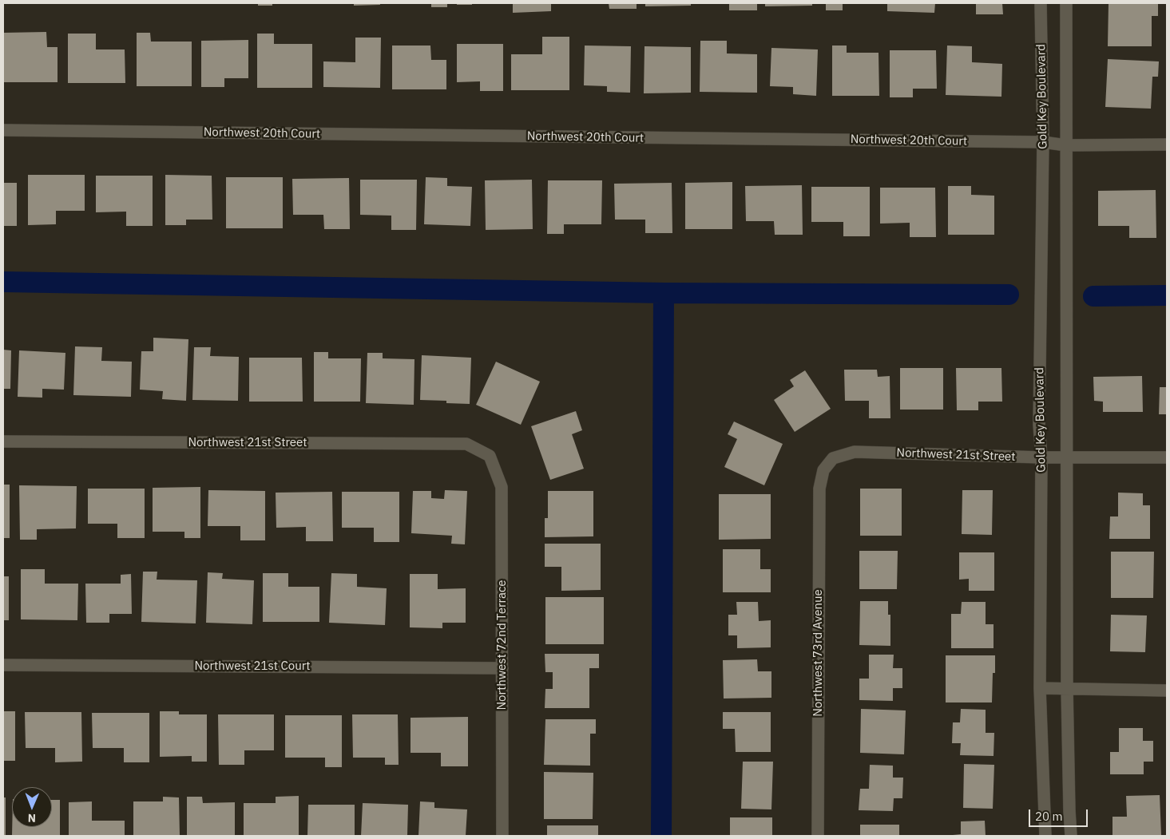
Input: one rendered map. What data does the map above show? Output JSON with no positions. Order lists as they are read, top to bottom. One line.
{"streets":{"street":["Gold Key Boulevard","Northwest 20th Court","Northwest 21st Street","Northwest 72nd Terrace","Northwest 73rd Avenue","Northwest 21st Court"]},"crossings":[["Gold Key Boulevard","Northwest 20th Court"],["Gold Key Boulevard","Northwest 21st Street"],["Northwest 21st Street","Northwest 72nd Terrace"],["Northwest 21st Street","Northwest 73rd Avenue"],["Northwest 72nd Terrace","Northwest 21st Court"]],"scale_bar":"20 m","north":"bottom"}
